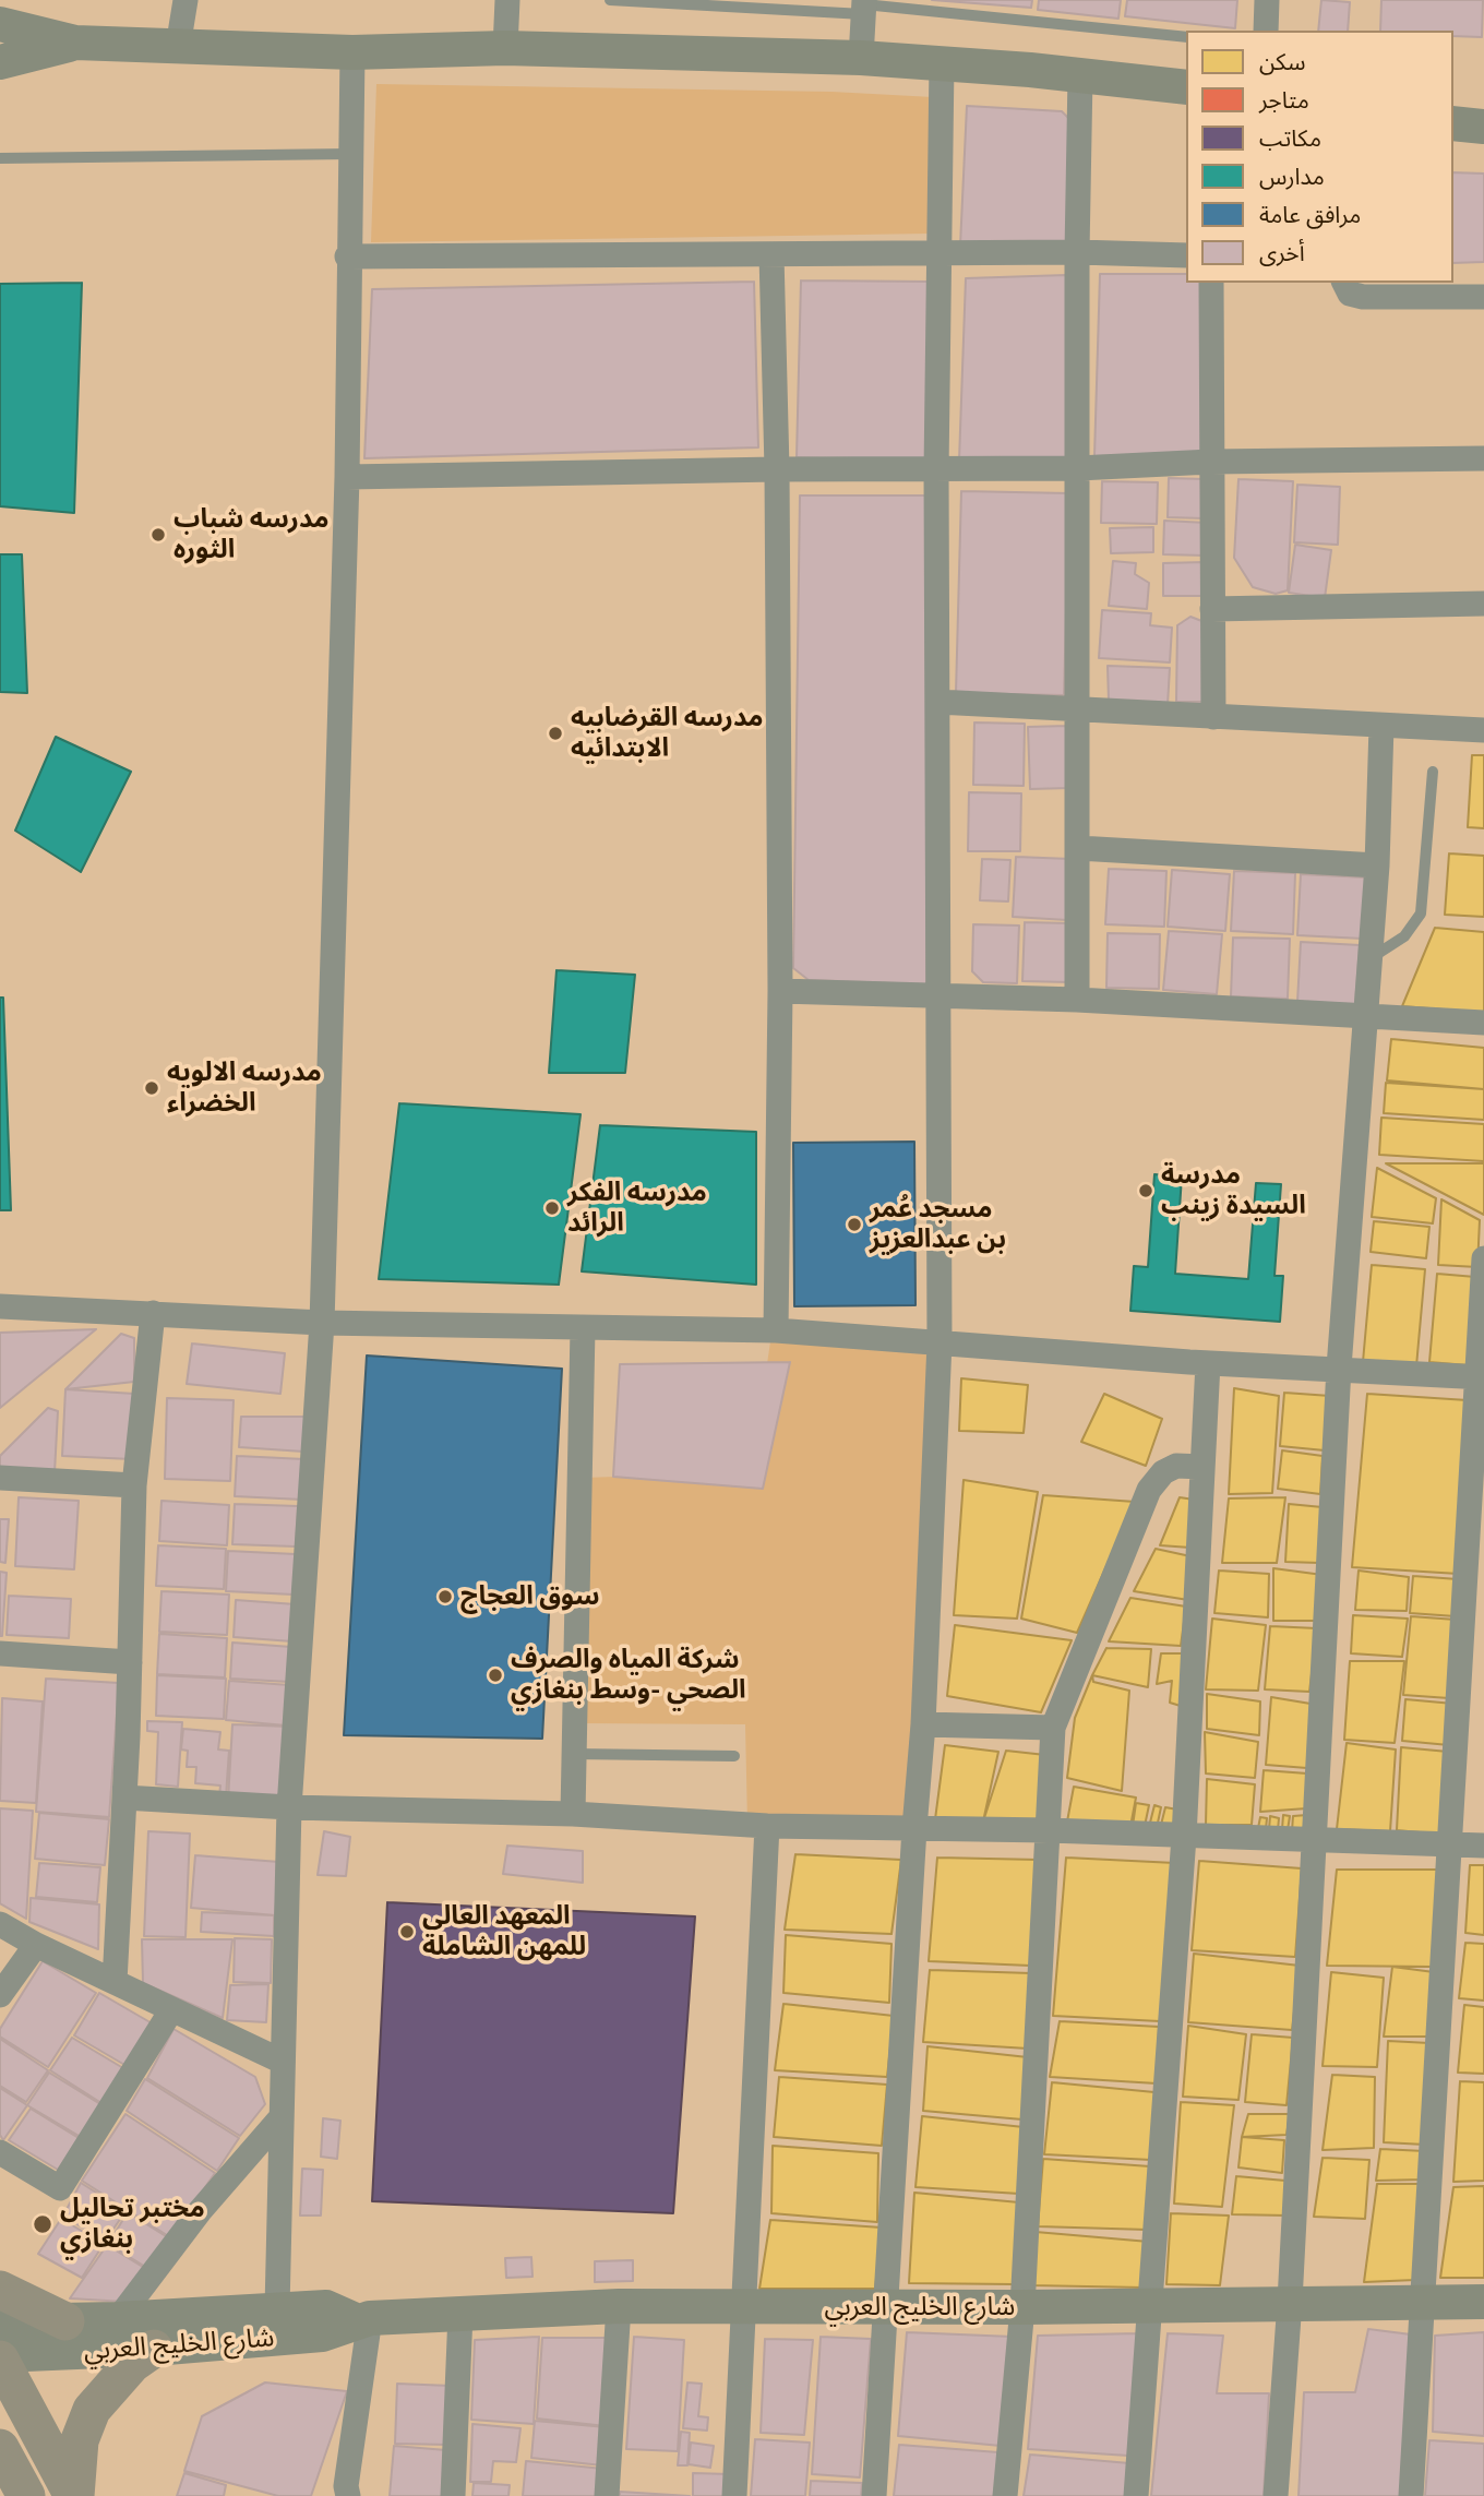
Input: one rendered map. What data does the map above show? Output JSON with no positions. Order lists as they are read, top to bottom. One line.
{"streets":{"main road":["شارع الخليج العربي"]},"places":["مدرسه شباب الثوره","مدرسه القرضابيه الابتدائيه","مدرسه الالويه الخضراء","مدرسة السيدة زينب","مدرسه الفكر الرائد","مسجد عُمر بن عبدالعزيز","سوق العجاج","شركة المياه والصرف الصحي -وسط بنغازي","المعهد العالي للمهن الشاملة","مختبر تحاليل بنغازي"],"legend":["سكن","متاجر","مكاتب","مدارس","مرافق عامة","أخرى"]}
